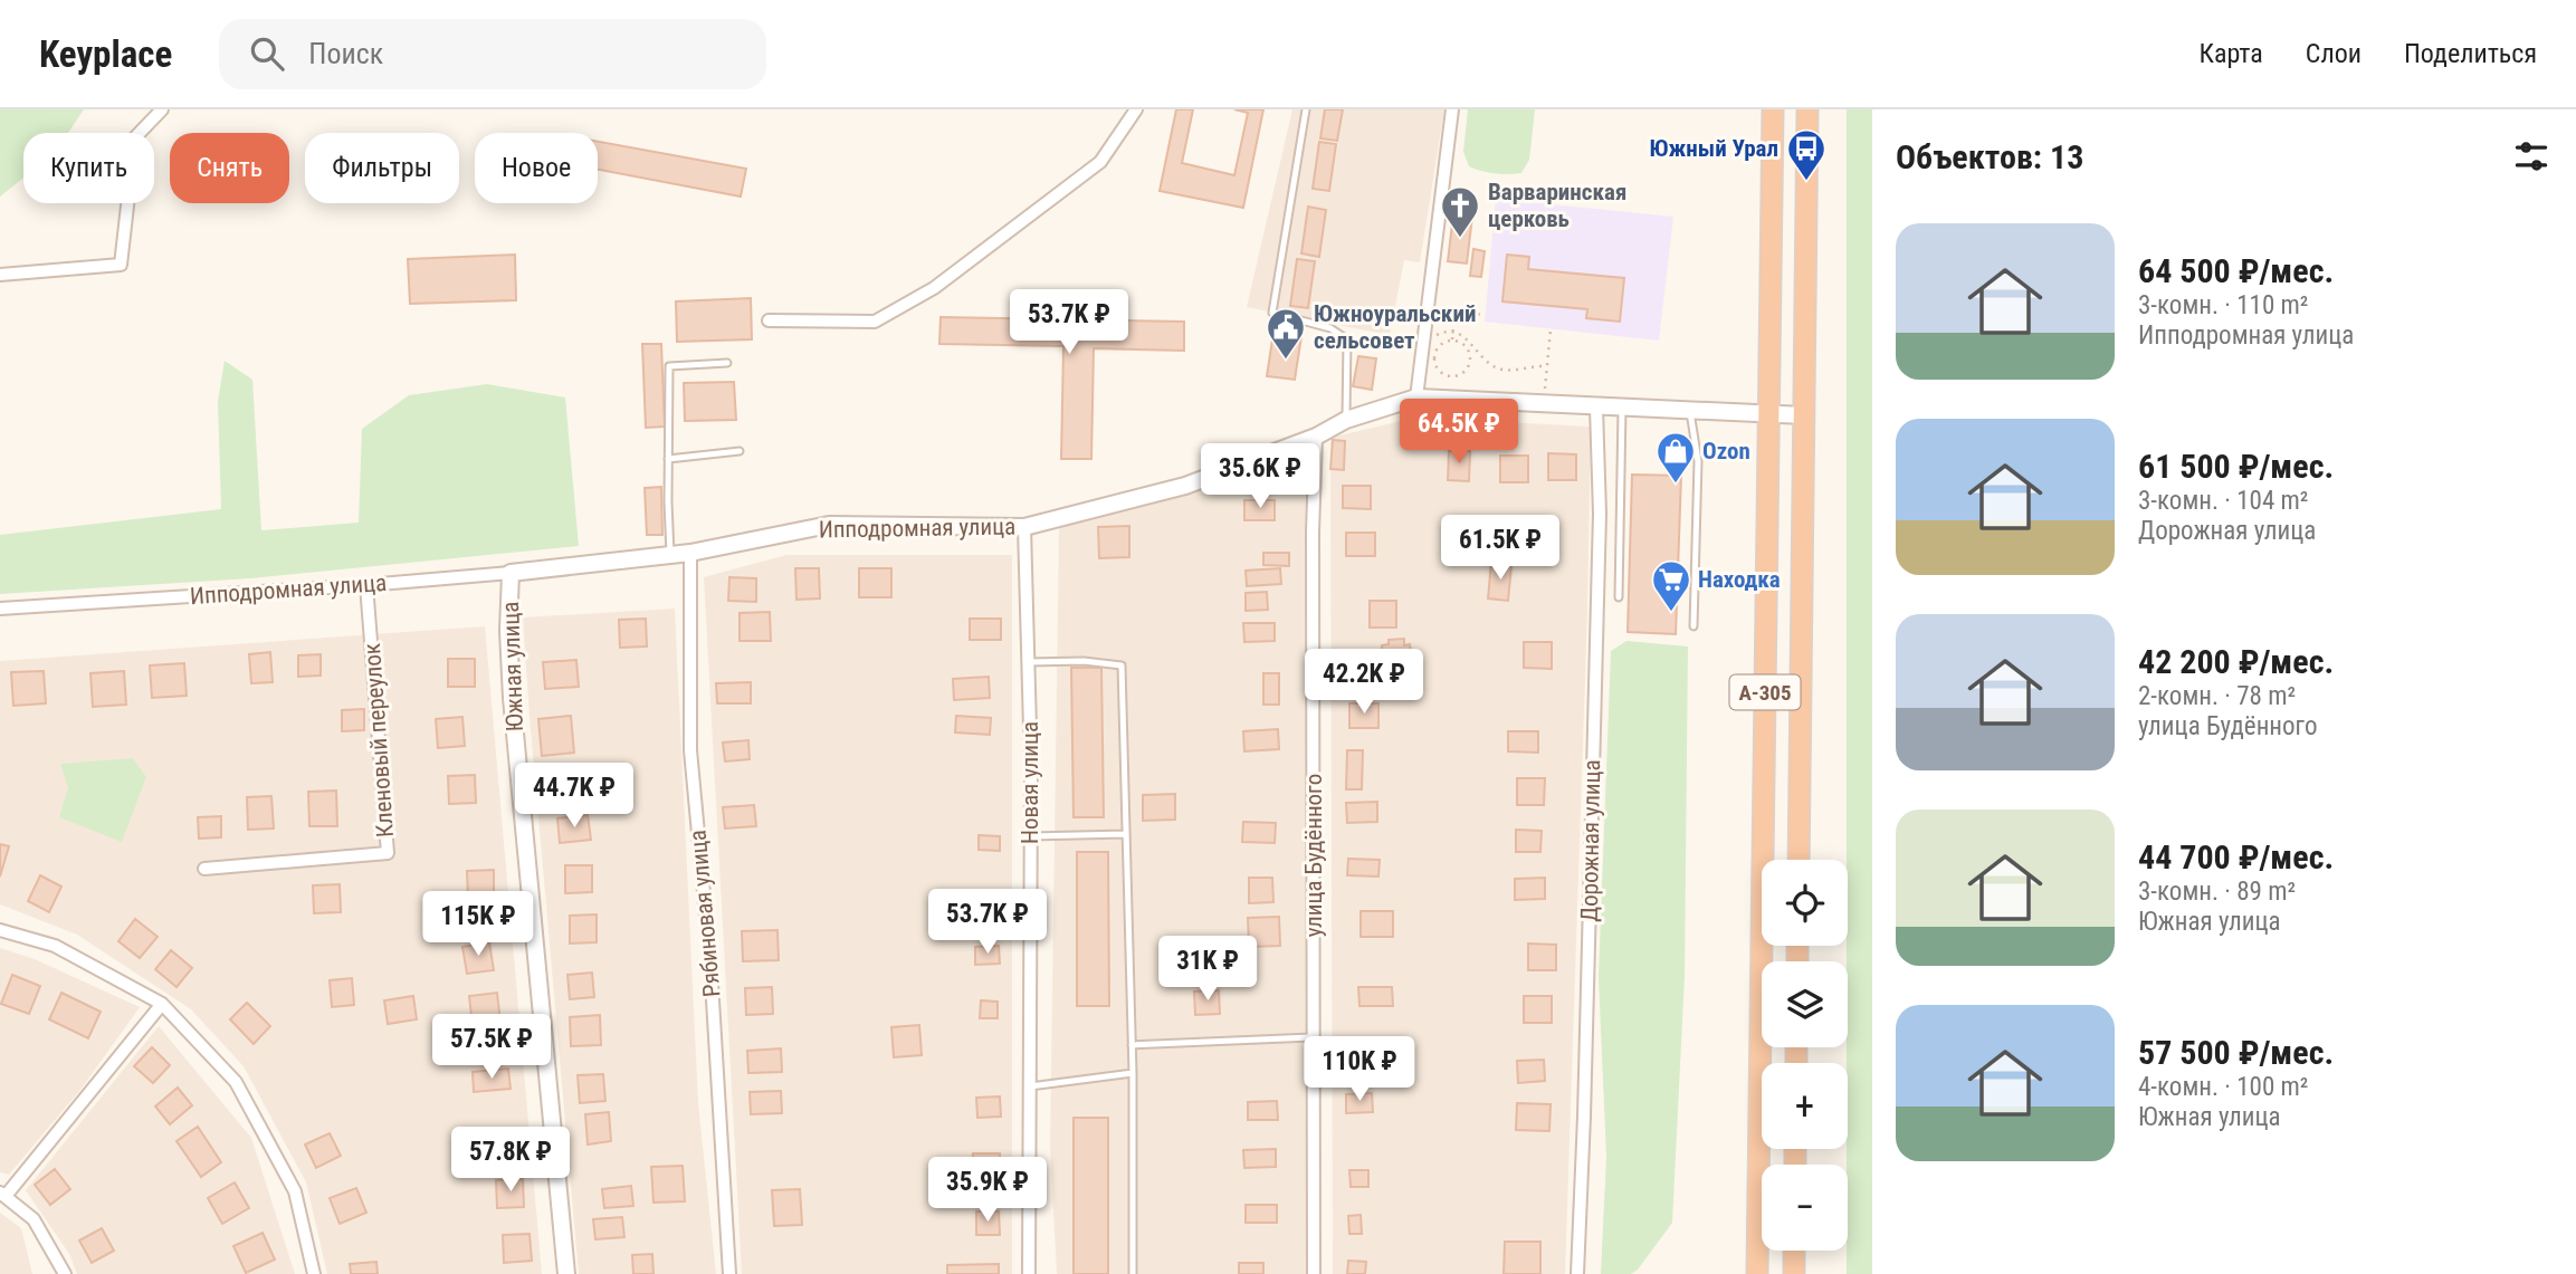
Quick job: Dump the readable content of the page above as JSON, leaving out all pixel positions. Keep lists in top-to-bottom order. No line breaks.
{"streets":{"highway":["А-305"],"street":["Ипподромная улица","Южная улица","Кленовый переулок","Новая улица","Дорожная улица","улица Будённого","Рябиновая улица"]},"crossings":[["Ипподромная улица","Южная улица"],["Ипподромная улица","А-305"],["Ипподромная улица","Кленовый переулок"],["Ипподромная улица","Новая улица"],["Ипподромная улица","Дорожная улица"],["Ипподромная улица","улица Будённого"],["Ипподромная улица","Рябиновая улица"]],"places":{"bus stop":["Южный Урал"],"church":["Варваринская церковь"],"public building":["Южноуральский сельсовет"],"shop":["Ozon"],"supermarket":["Находка"]},"page":{"header":"Keyplace","search":"Поиск","nav":["Карта","Слои","Поделиться"],"heading":"Объектов: 13","chip":["Купить","Снять","Фильтры","Новое"],"list":[{"name":"64 500 ₽/мес.","note":"3-комн. · 110 m² · Ипподромная улица"},{"name":"61 500 ₽/мес.","note":"3-комн. · 104 m² · Дорожная улица"},{"name":"42 200 ₽/мес.","note":"2-комн. · 78 m² · улица Будённого"},{"name":"44 700 ₽/мес.","note":"3-комн. · 89 m² · Южная улица"},{"name":"57 500 ₽/мес.","note":"4-комн. · 100 m² · Южная улица"}],"price":["53.7K ₽","64.5K ₽","35.6K ₽","61.5K ₽","42.2K ₽","44.7K ₽","53.7K ₽","115K ₽","31K ₽","57.5K ₽","110K ₽","57.8K ₽","35.9K ₽"],"map_buttons":["+","−"]}}
